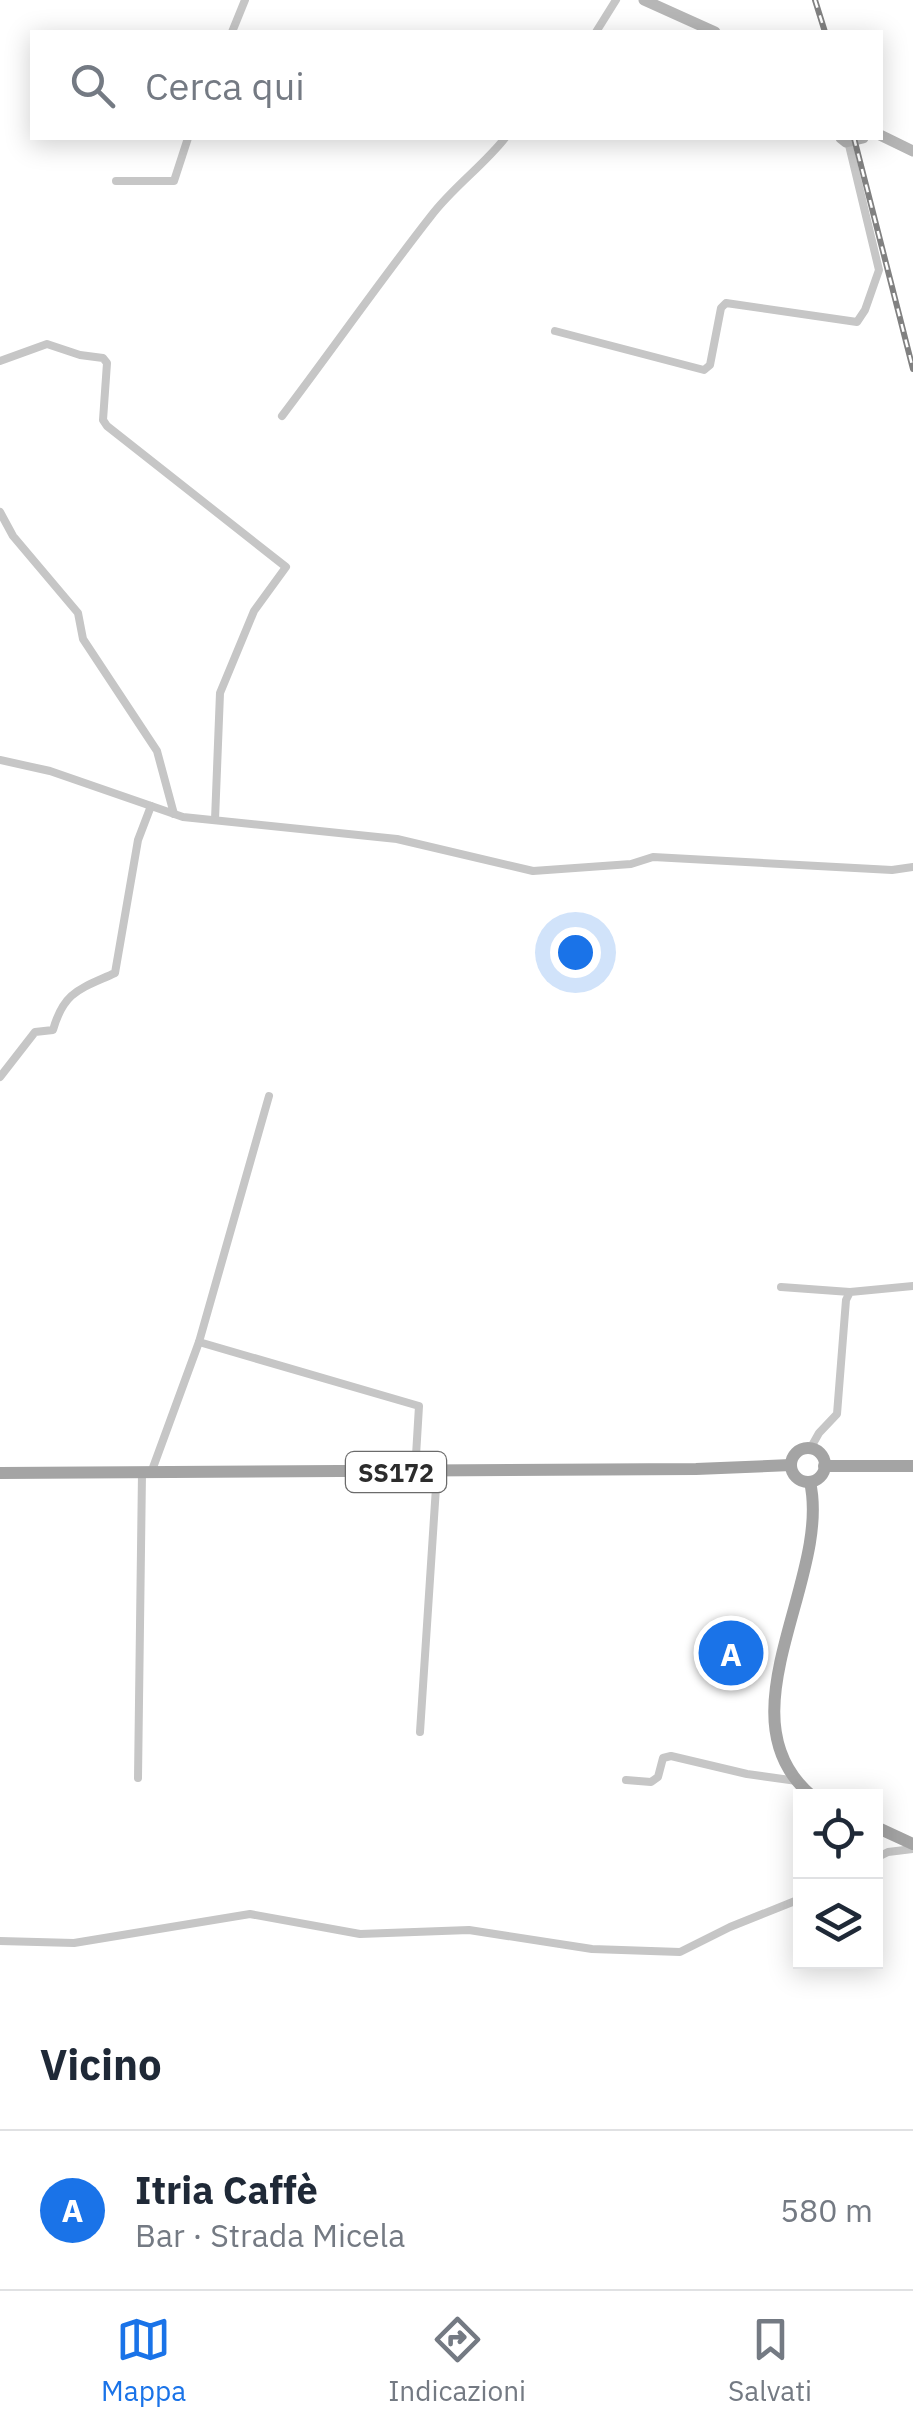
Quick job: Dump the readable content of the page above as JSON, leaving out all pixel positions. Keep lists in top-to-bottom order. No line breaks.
{"streets":{"main road":["SS172"]},"page":{"search":"Cerca qui","pins":"A","heading":"Vicino","list":[{"mark":"A","name":"Itria Caffè","note":"Bar · Strada Micela","value":"580 m"}],"nav":["Mappa","Indicazioni","Salvati"]}}
